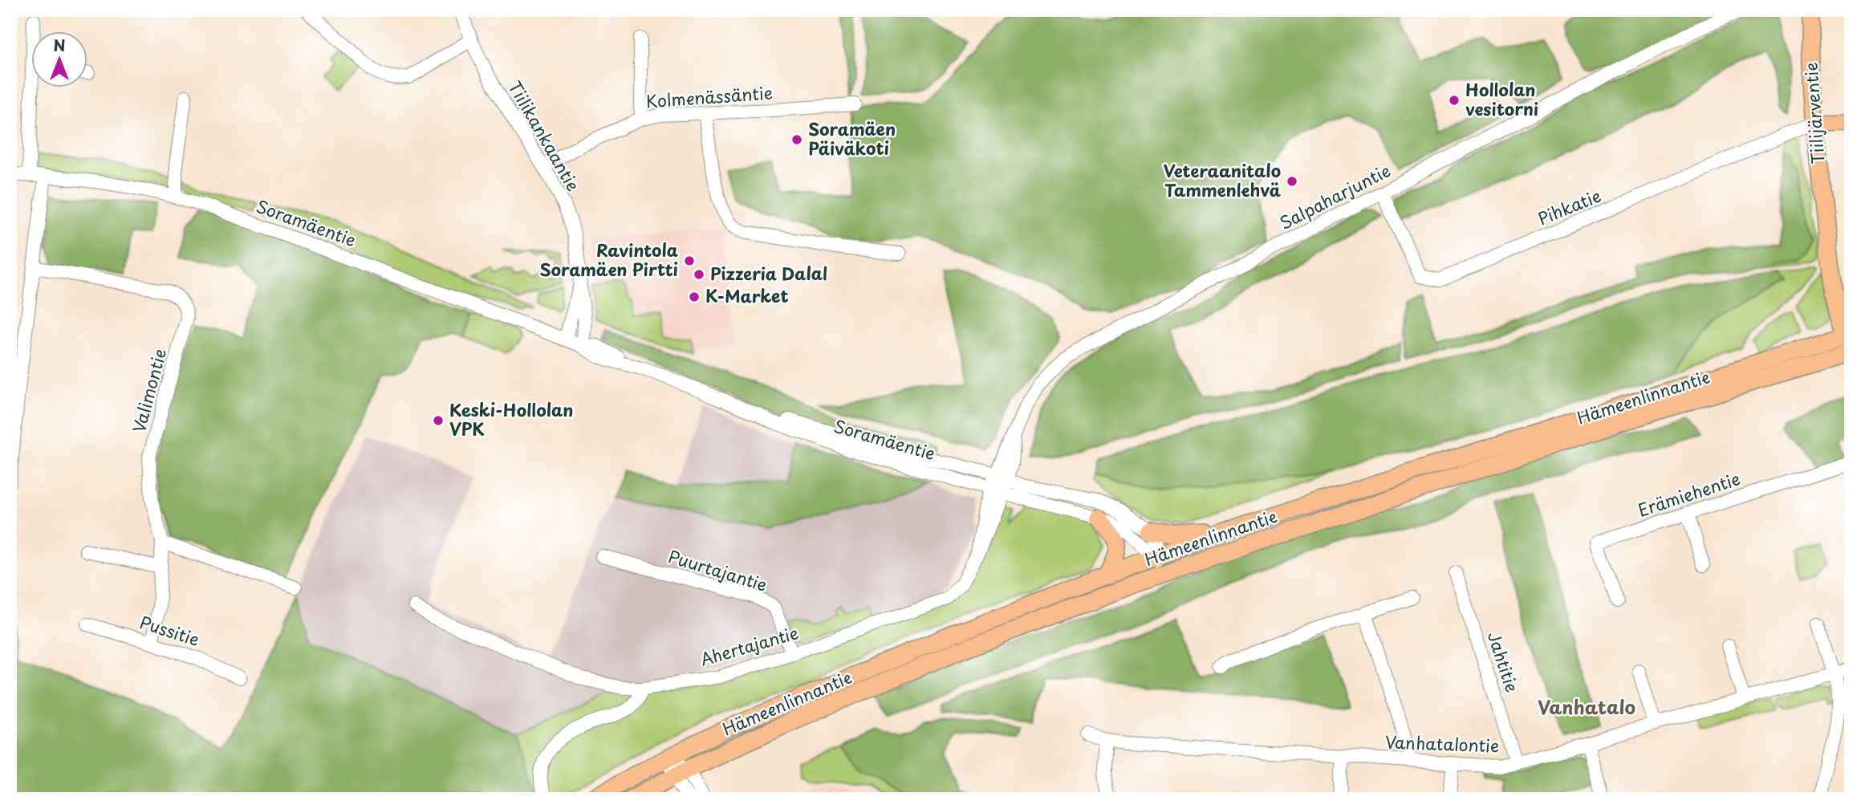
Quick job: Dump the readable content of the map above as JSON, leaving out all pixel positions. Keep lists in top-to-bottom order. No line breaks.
{"streets":{"main road":["Tiilijärventie","Hämeenlinnantie"],"street":["Kolmenässäntie","Tiilikankaantie","Salpaharjuntie","Pihkatie","Soramäentie","Valimontie","Erämiehentie","Puurtajantie","Pussitie","Ahertajantie","Jahtitie","Vanhatalontie"]},"crossings":[["Kolmenässäntie","Tiilikankaantie"],["Tiilijärventie","Pihkatie"],["Tiilijärventie","Hämeenlinnantie"],["Tiilikankaantie","Soramäentie"],["Salpaharjuntie","Pihkatie"],["Salpaharjuntie","Soramäentie"],["Salpaharjuntie","Ahertajantie"],["Soramäentie","Hämeenlinnantie"],["Soramäentie","Ahertajantie"],["Valimontie","Pussitie"],["Puurtajantie","Ahertajantie"],["Jahtitie","Vanhatalontie"]],"districts":["Vanhatalo"],"places":["Hollolan vesitorni","Soramäen Päiväkoti","Veteraanitalo Tammenlehvä","Ravintola Soramäen Pirtti","Pizzeria Dalal","K-Market","Keski-Hollolan VPK"],"north":"top"}
